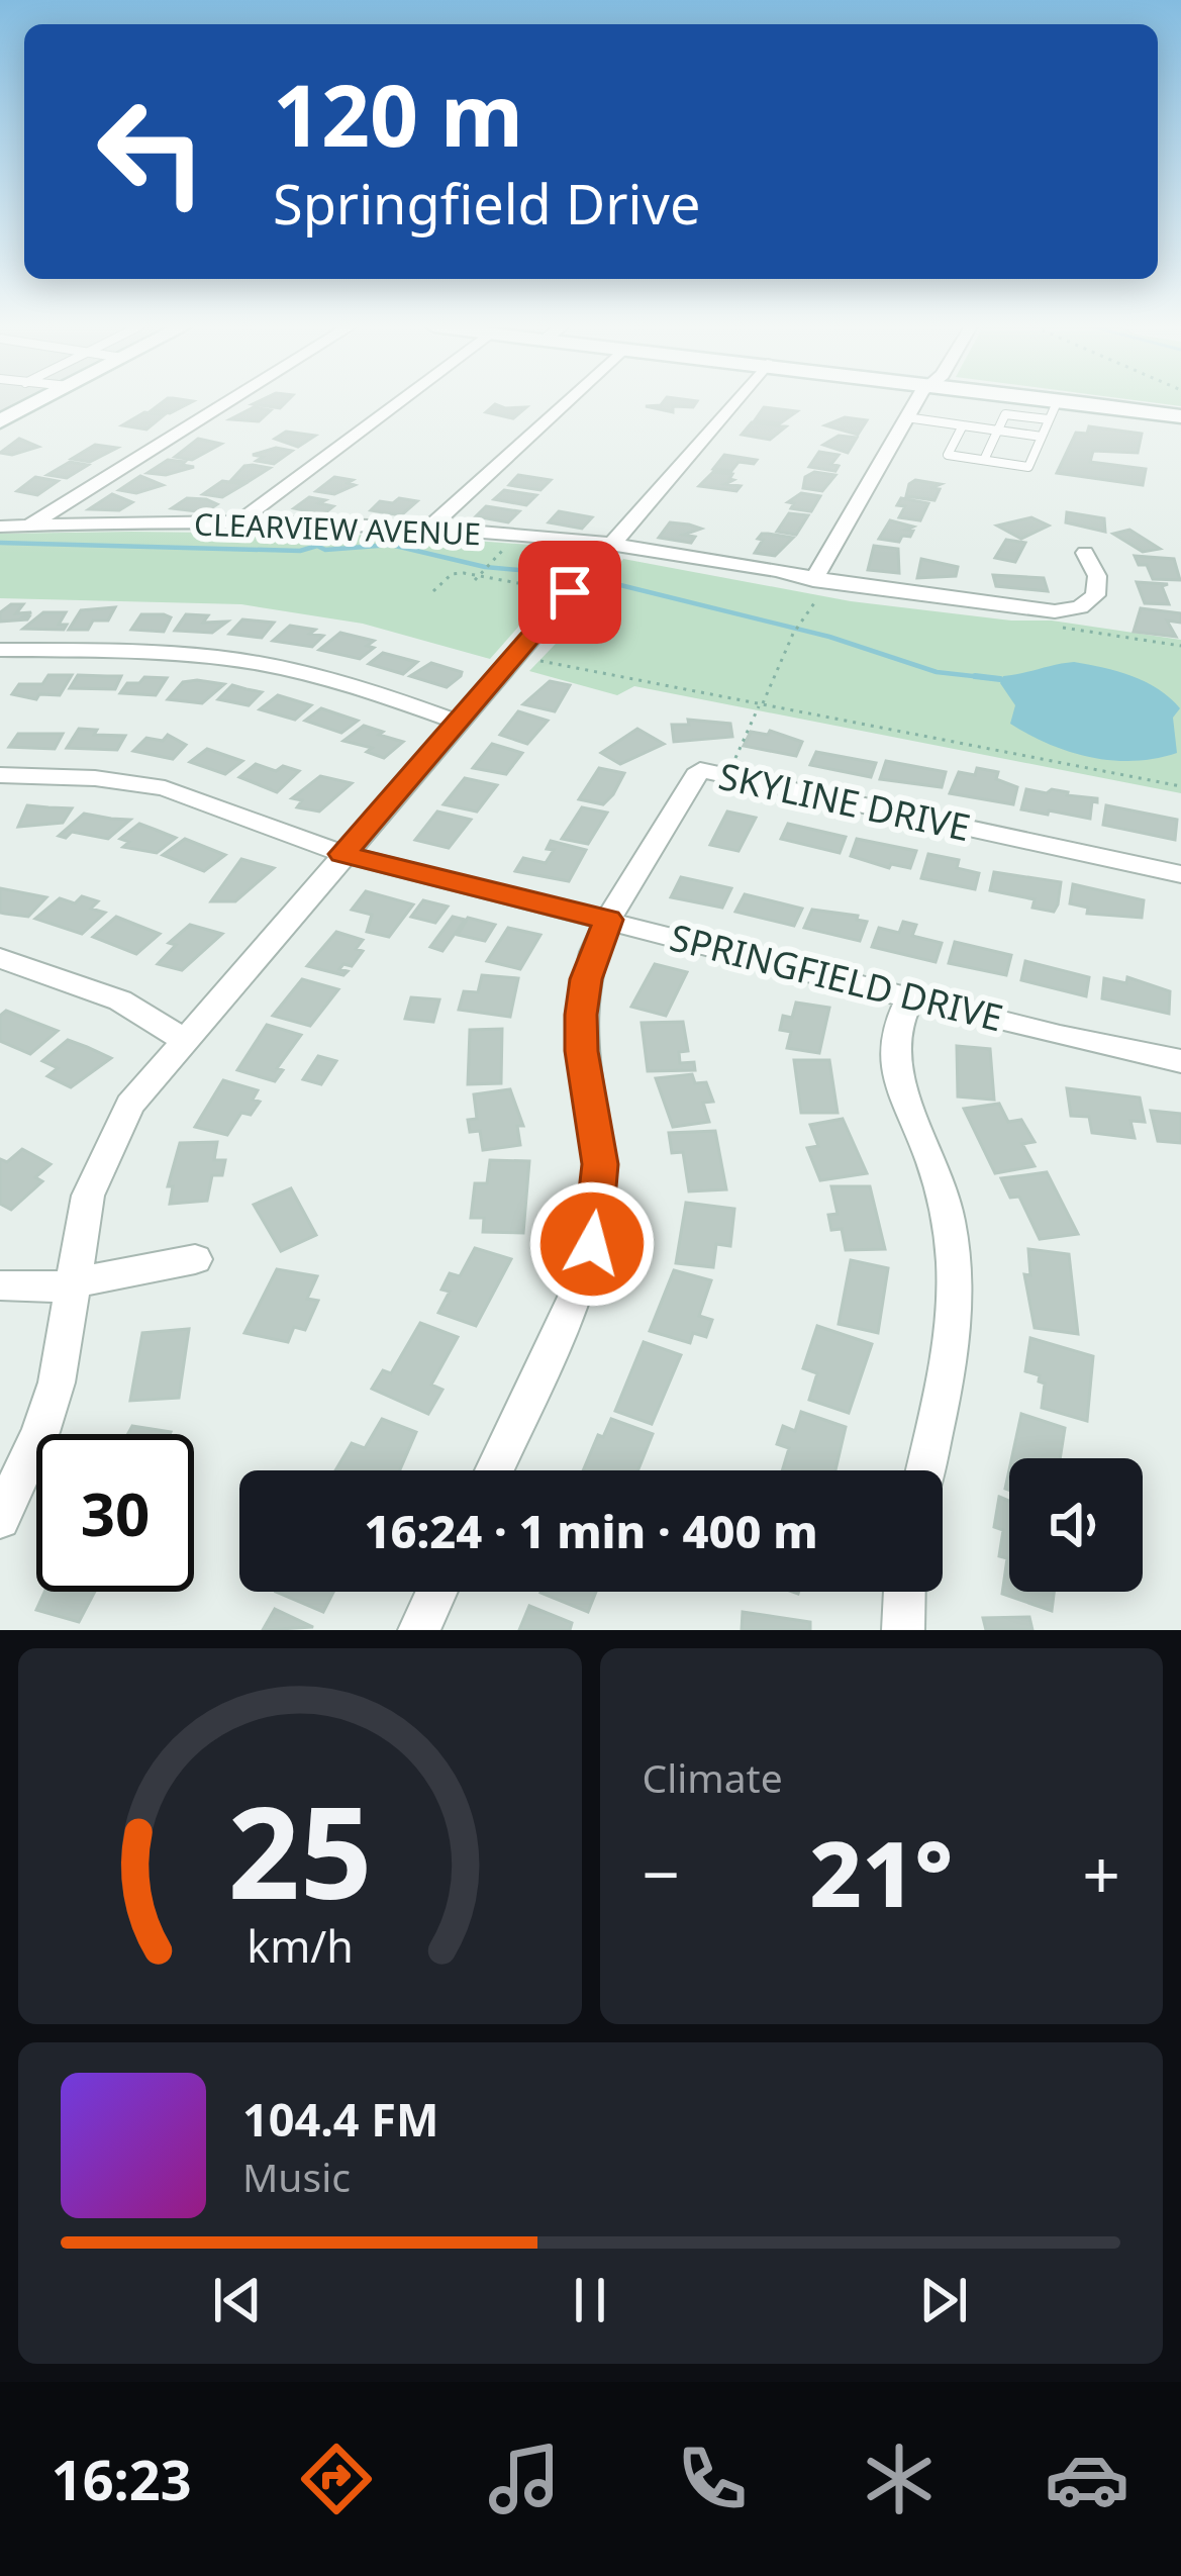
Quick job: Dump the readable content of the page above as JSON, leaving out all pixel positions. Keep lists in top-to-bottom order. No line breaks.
{"streets":{"street":["CLEARVIEW AVENUE","SKYLINE DRIVE","SPRINGFIELD DRIVE"]},"crossings":[["SKYLINE DRIVE","SPRINGFIELD DRIVE"]],"page":{"turn":["120 m","Springfield Drive"],"limit":"30","trip":"16:24 · 1 min · 400 m","tile":"Climate","heat":["−","21°","+"],"song":["104.4 FM","Music"],"tabs":"16:23","gauge":["25","km/h"]}}
